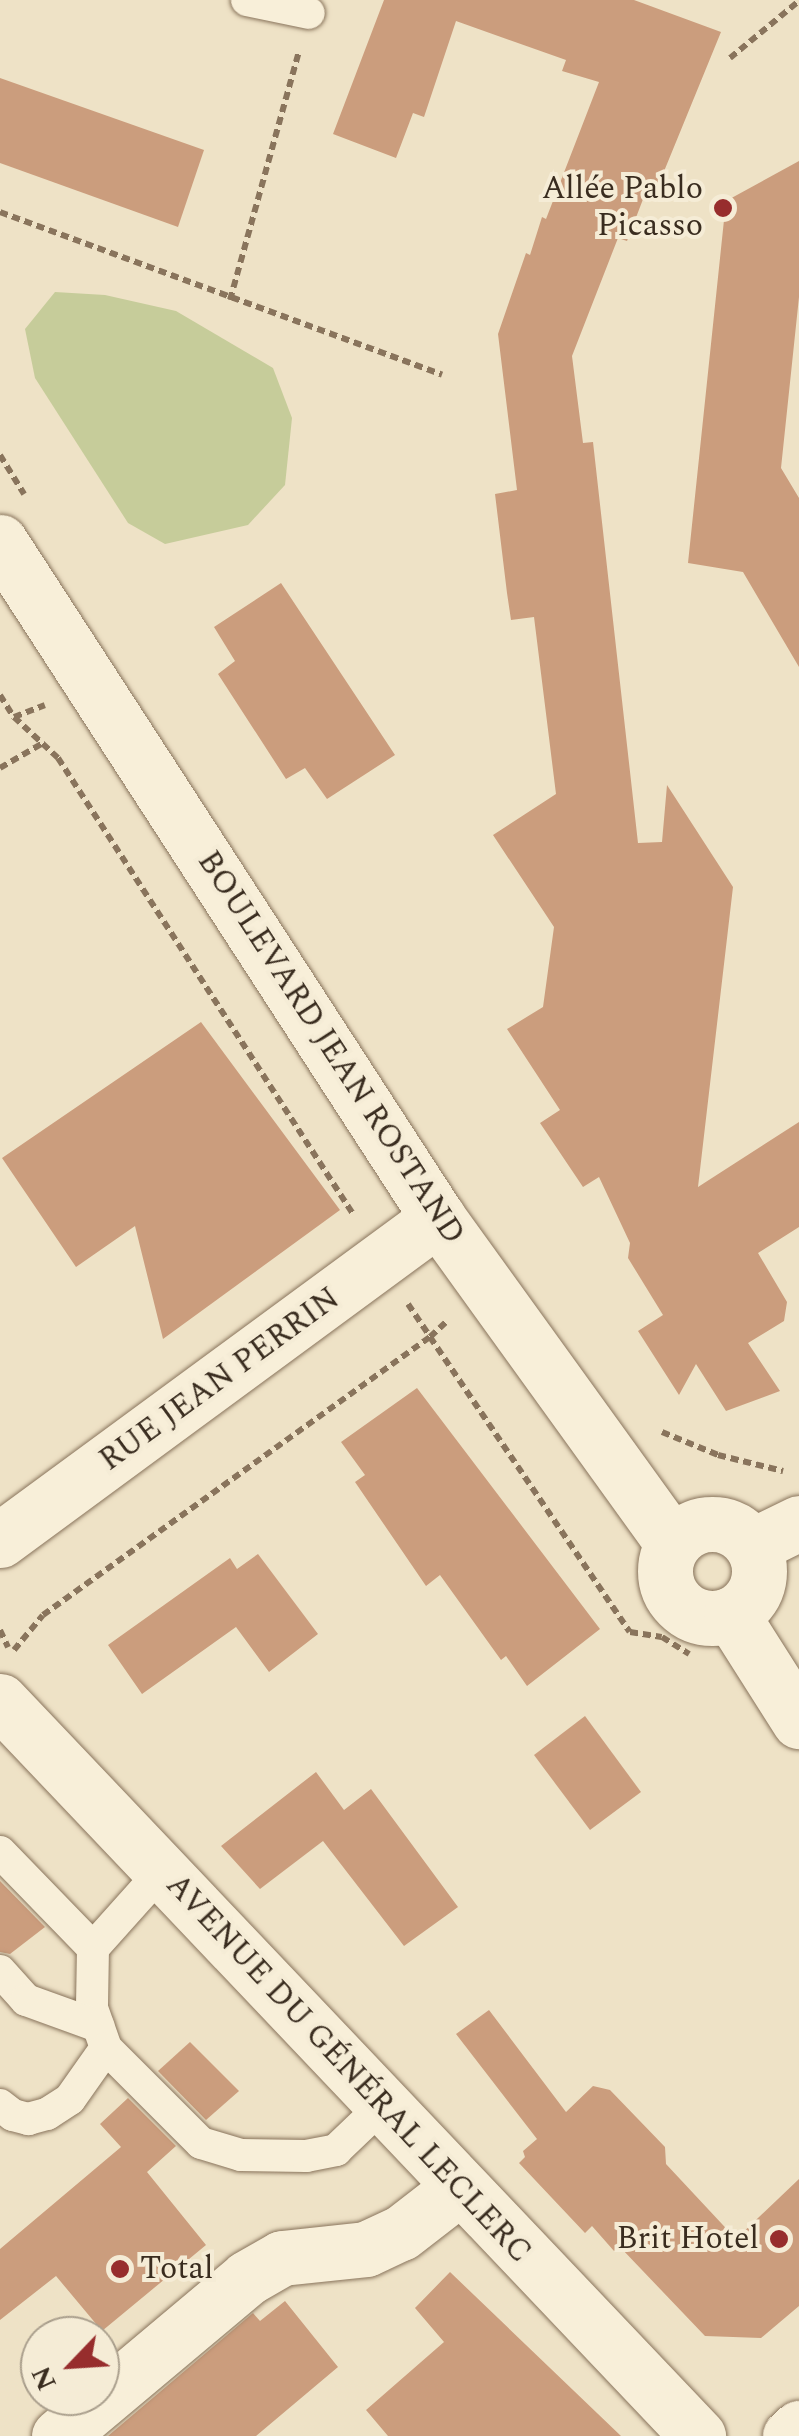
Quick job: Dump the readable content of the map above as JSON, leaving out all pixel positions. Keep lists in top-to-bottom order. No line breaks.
{"streets":{"street":["BOULEVARD JEAN ROSTAND","RUE JEAN PERRIN","AVENUE DU GÉNÉRAL LECLERC"]},"crossings":[["BOULEVARD JEAN ROSTAND","RUE JEAN PERRIN"]],"places":["Allée Pablo Picasso","Brit Hotel","Total"],"north":"bottom left"}
